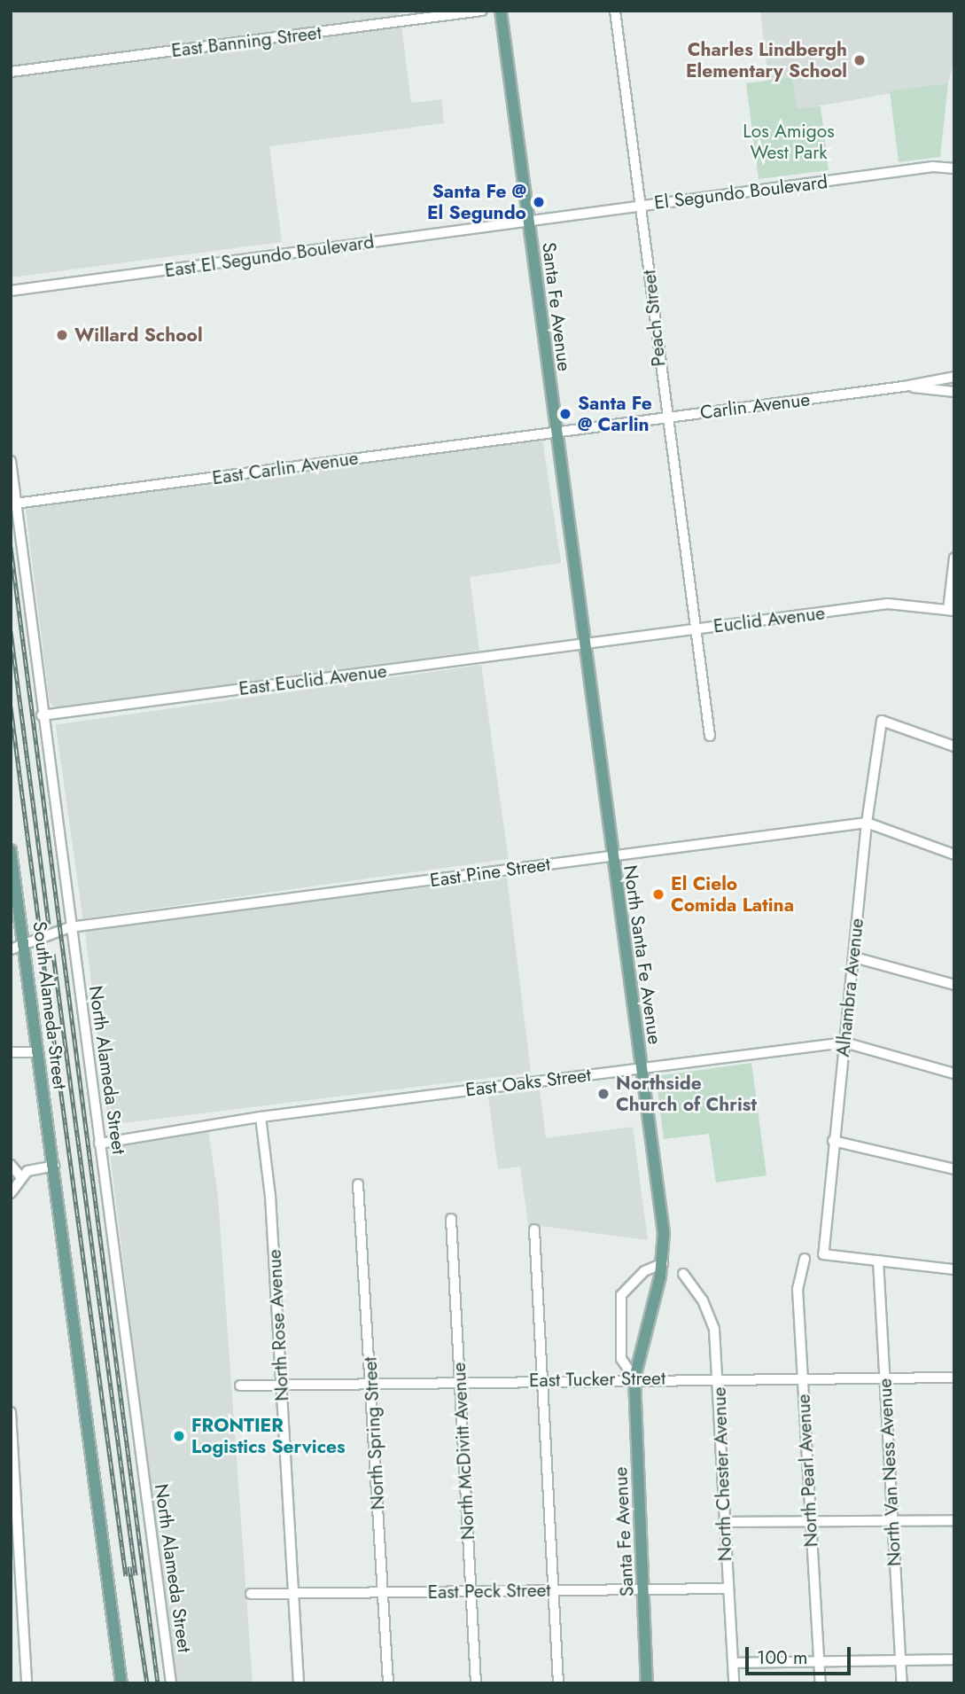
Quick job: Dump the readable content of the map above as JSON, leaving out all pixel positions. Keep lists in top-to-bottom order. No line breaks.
{"streets":{"main road":["Santa Fe Avenue","North Santa Fe Avenue","South Alameda Street"],"street":["East Banning Street","El Segundo Boulevard","East El Segundo Boulevard","Peach Street","Carlin Avenue","East Carlin Avenue","Euclid Avenue","East Euclid Avenue","East Pine Street","Alhambra Avenue","North Alameda Street","East Oaks Street","North Rose Avenue","East Tucker Street","North Spring Street","North McDivitt Avenue","North Pearl Avenue","North Van Ness Avenue","North Chester Avenue","East Peck Street"]},"crossings":[["El Segundo Boulevard","East El Segundo Boulevard"],["El Segundo Boulevard","Santa Fe Avenue"],["El Segundo Boulevard","Peach Street"],["East El Segundo Boulevard","Santa Fe Avenue"],["Santa Fe Avenue","Carlin Avenue"],["Santa Fe Avenue","East Carlin Avenue"],["Santa Fe Avenue","Euclid Avenue"],["Santa Fe Avenue","East Euclid Avenue"],["Santa Fe Avenue","North Santa Fe Avenue"],["Santa Fe Avenue","East Tucker Street"],["Santa Fe Avenue","East Peck Street"],["Peach Street","Carlin Avenue"],["Peach Street","Euclid Avenue"],["Carlin Avenue","East Carlin Avenue"],["East Carlin Avenue","North Alameda Street"],["Euclid Avenue","East Euclid Avenue"],["Euclid Avenue","North Santa Fe Avenue"],["East Euclid Avenue","North Santa Fe Avenue"],["East Euclid Avenue","North Alameda Street"],["East Pine Street","North Santa Fe Avenue"],["East Pine Street","Alhambra Avenue"],["East Pine Street","South Alameda Street"],["East Pine Street","North Alameda Street"],["North Santa Fe Avenue","East Oaks Street"],["North Santa Fe Avenue","East Tucker Street"],["Alhambra Avenue","East Oaks Street"],["Alhambra Avenue","North Van Ness Avenue"],["North Alameda Street","East Oaks Street"],["East Oaks Street","North Rose Avenue"],["North Rose Avenue","East Tucker Street"],["North Rose Avenue","East Peck Street"],["East Tucker Street","North Spring Street"],["East Tucker Street","North McDivitt Avenue"],["East Tucker Street","North Pearl Avenue"],["East Tucker Street","North Van Ness Avenue"],["East Tucker Street","North Chester Avenue"],["North Spring Street","East Peck Street"],["North McDivitt Avenue","East Peck Street"],["North Chester Avenue","East Peck Street"]],"parks":["Los Amigos West Park"],"places":["Charles Lindbergh Elementary School","Santa Fe @ El Segundo","Willard School","Santa Fe @ Carlin","El Cielo Comida Latina","Northside Church of Christ","FRONTIER Logistics Services"],"scale_bar":"100 m"}
